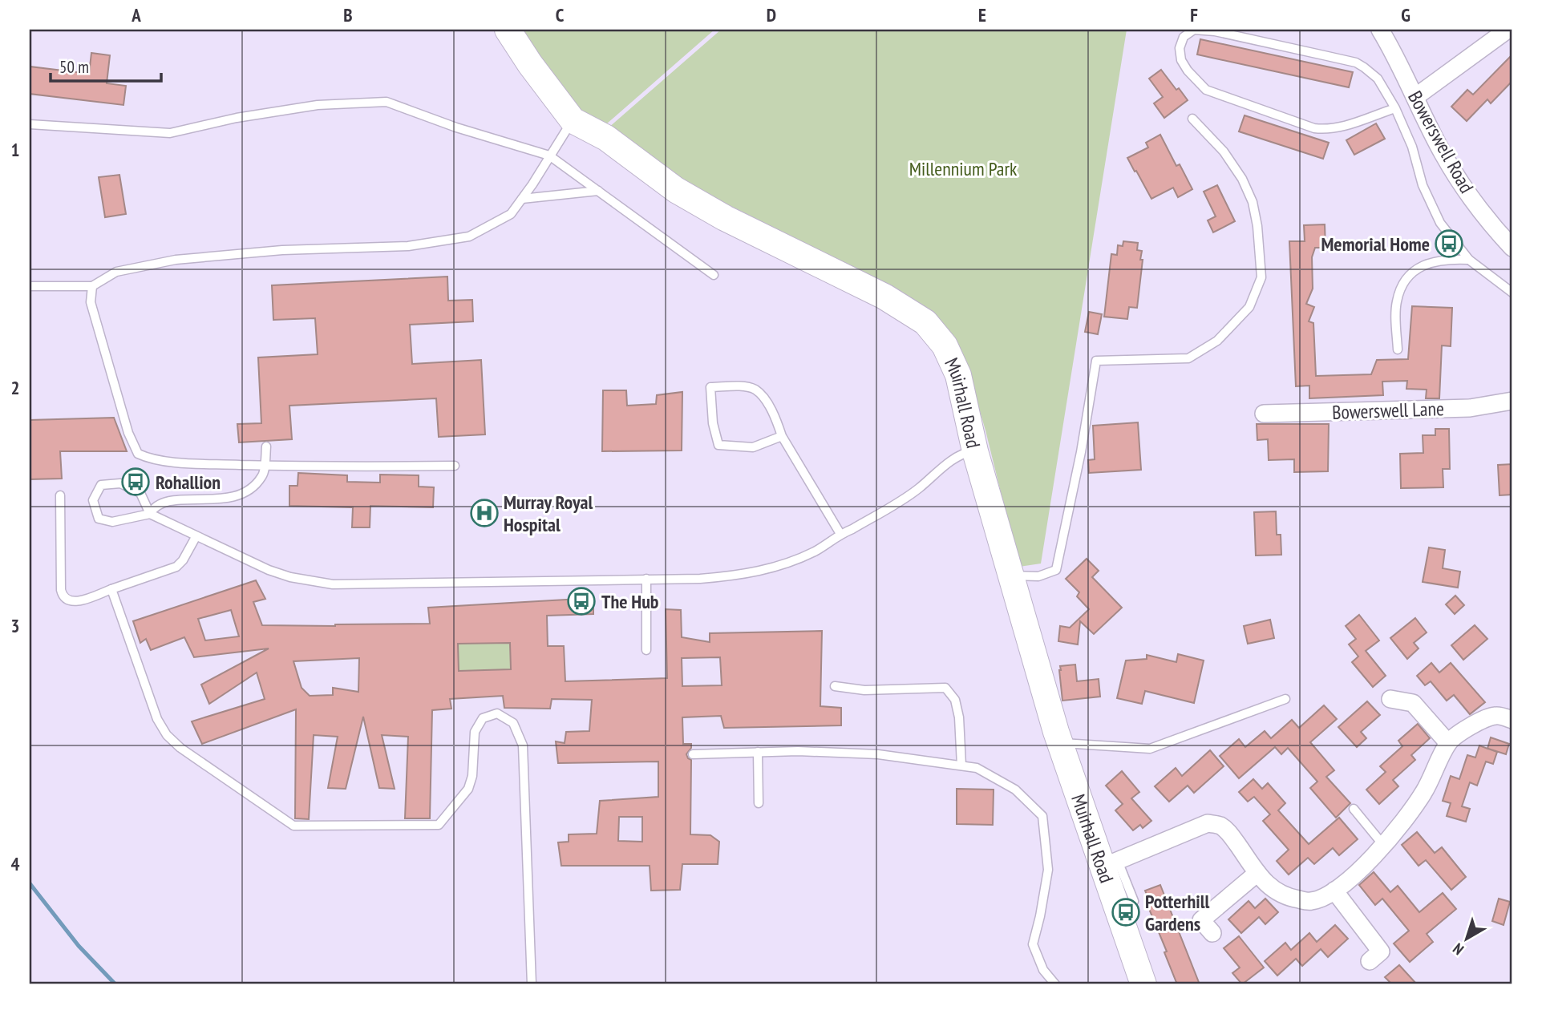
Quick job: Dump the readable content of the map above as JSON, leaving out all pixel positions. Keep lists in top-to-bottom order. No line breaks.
{"streets":{"street":["Bowerswell Road","Muirhall Road","Bowerswell Lane"]},"parks":["Millennium Park"],"places":{"bus stop":["Memorial Home","Rohallion","The Hub","Potterhill Gardens"],"hospital":["Murray Royal Hospital"]},"scale_bar":"50 m","north":"bottom left","grid":{"columns":["A","B","C","D","E","F","G"],"rows":["1","2","3","4"]}}
